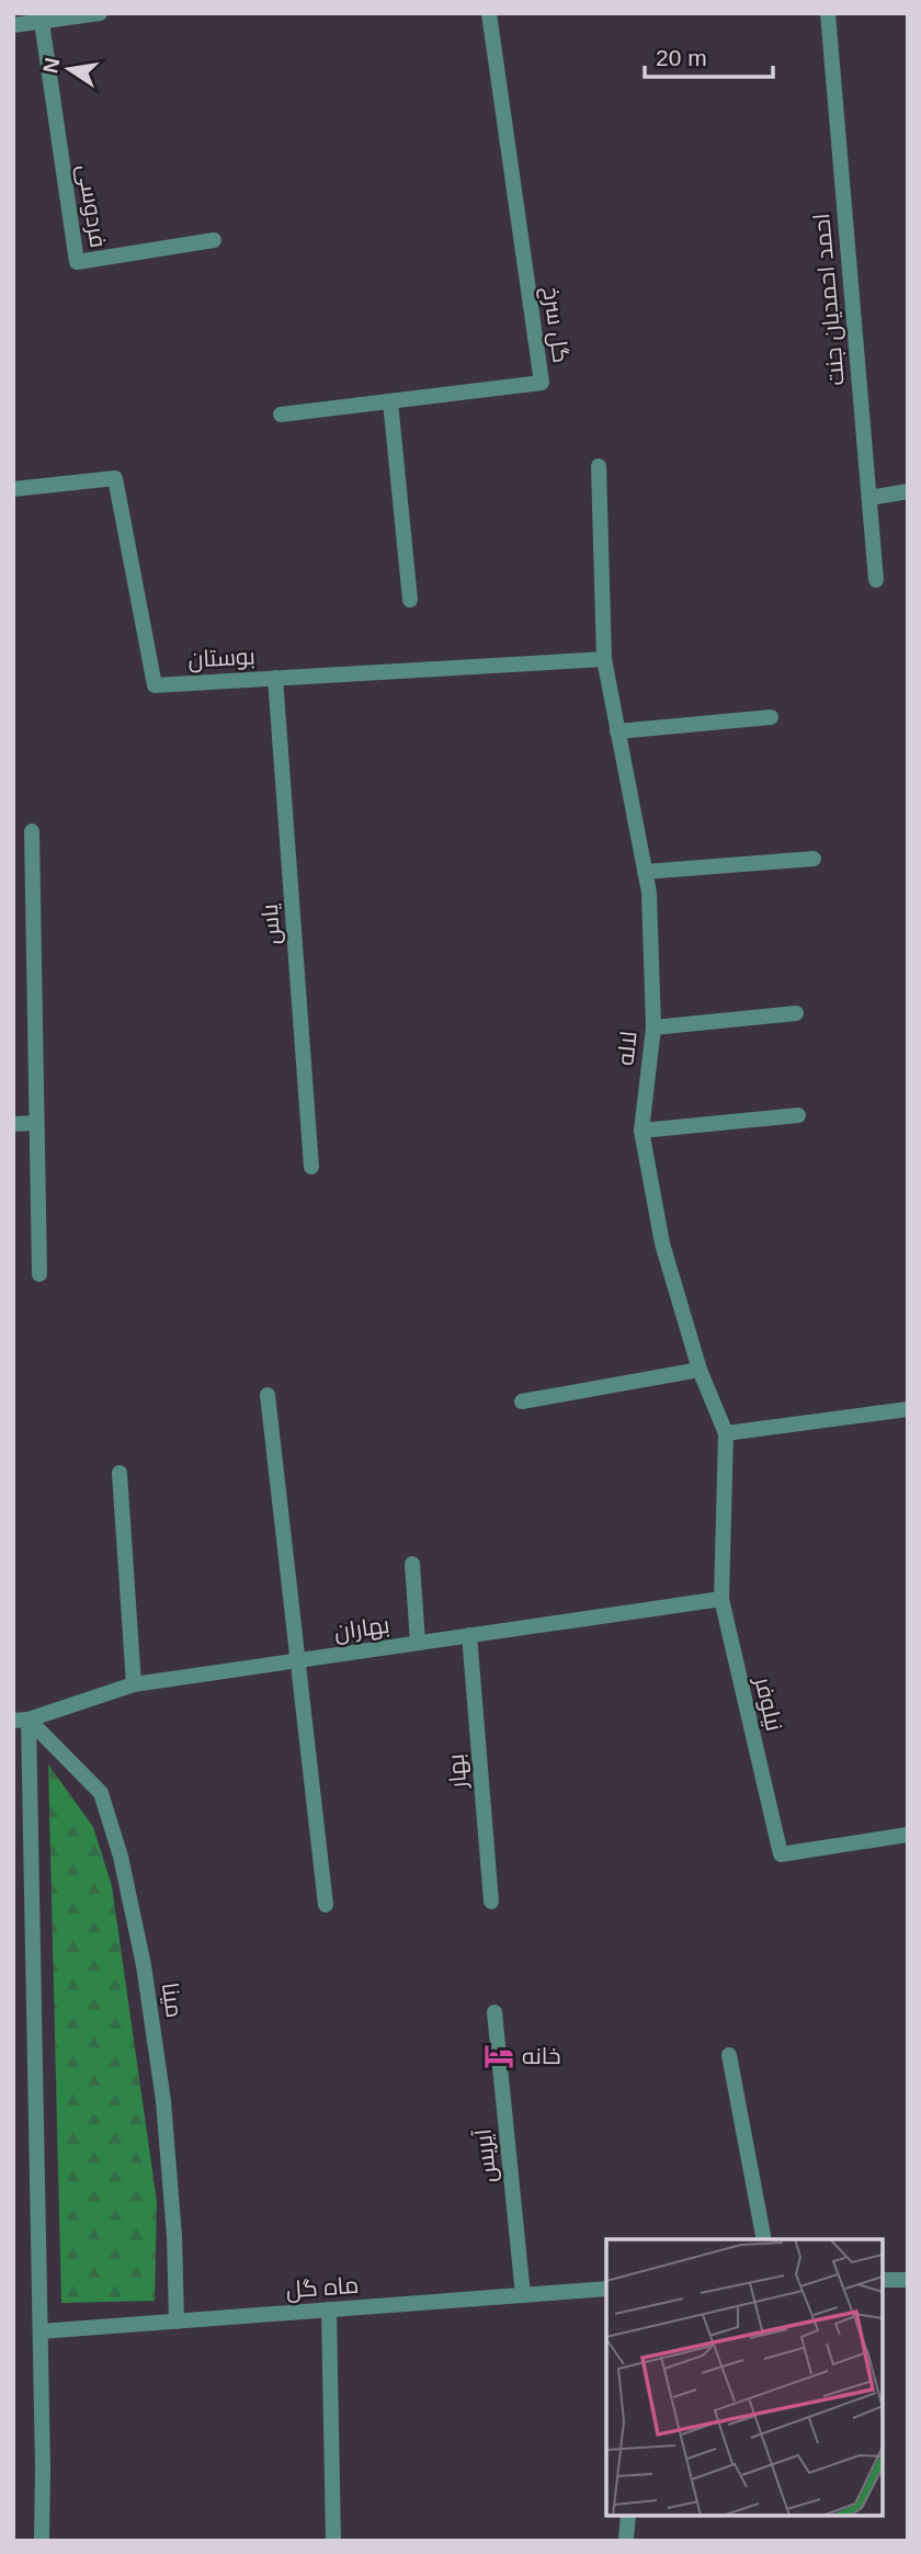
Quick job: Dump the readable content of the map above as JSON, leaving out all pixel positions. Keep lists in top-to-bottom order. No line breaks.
{"streets":{"street":["فردوسی","احمد احمدیان جنت","گل سرخ","بوستان","یاس","لاله","بهاران","نیلوفر","بهار","مینا","آیریس","ماه گل"]},"crossings":[["بوستان","یاس"],["بوستان","لاله"],["لاله","نیلوفر"],["بهاران","نیلوفر"],["بهاران","بهار"],["بهاران","مینا"],["مینا","ماه گل"],["آیریس","ماه گل"]],"places":{"hotel":["خانه"]},"scale_bar":"20 m","north":"left"}
